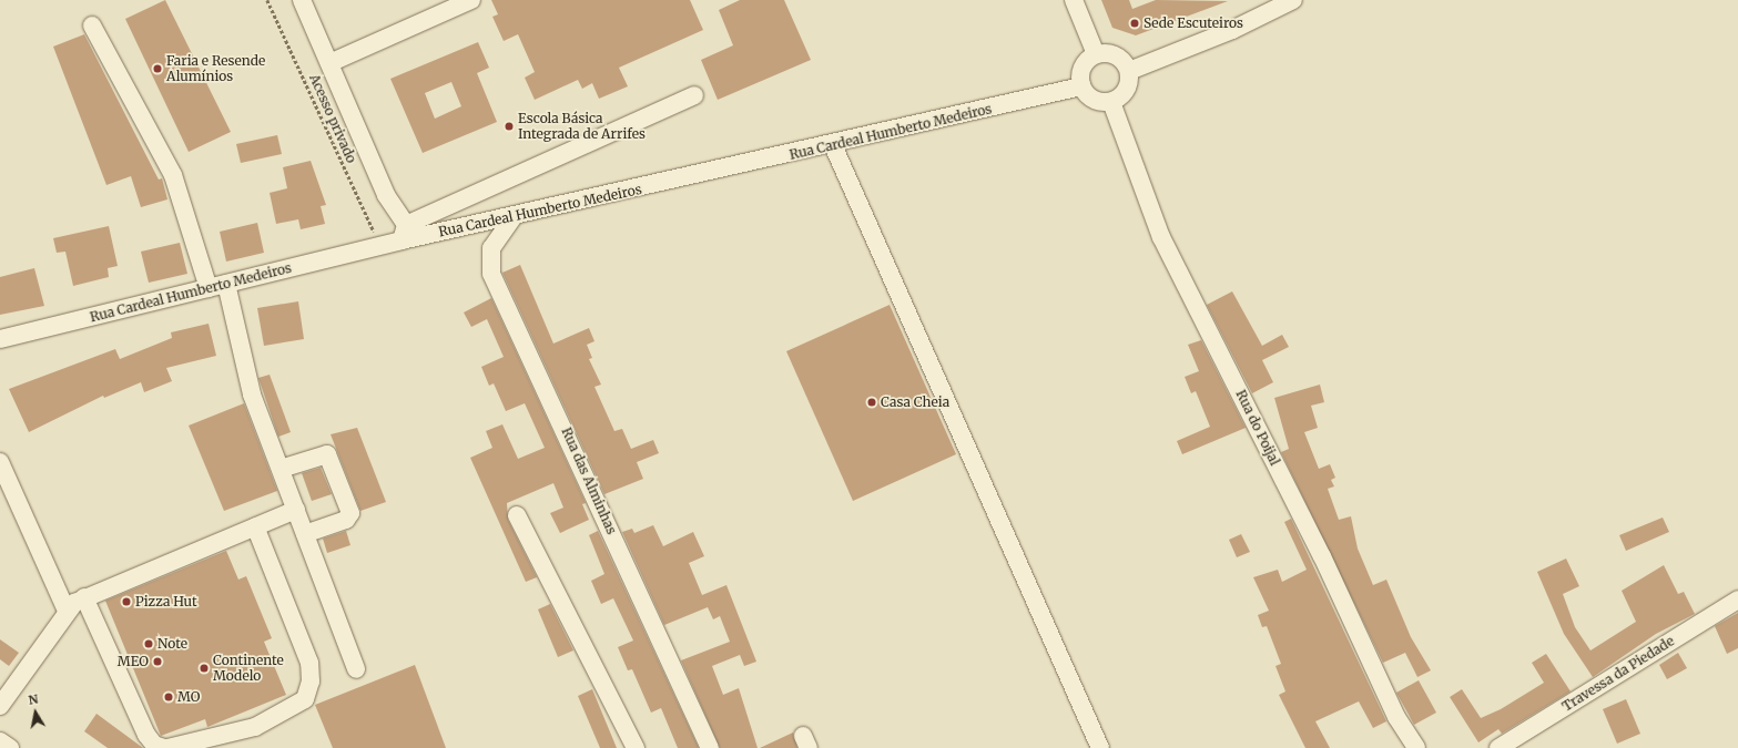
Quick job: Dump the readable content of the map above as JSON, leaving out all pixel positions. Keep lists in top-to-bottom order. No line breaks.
{"streets":{"street":["Rua Cardeal Humberto Medeiros","Rua do Poijal","Rua das Alminhas","Travessa da Piedade"],"path":["Acesso privado"]},"crossings":[["Acesso privado","Rua Cardeal Humberto Medeiros"],["Rua Cardeal Humberto Medeiros","Rua do Poijal"],["Rua Cardeal Humberto Medeiros","Rua das Alminhas"]],"places":["Sede Escuteiros","Faria e Resende Alumínios","Escola Básica Integrada de Arrifes","Casa Cheia","Pizza Hut","Note","MEO","Continente Modelo","MO"],"north":"top"}
